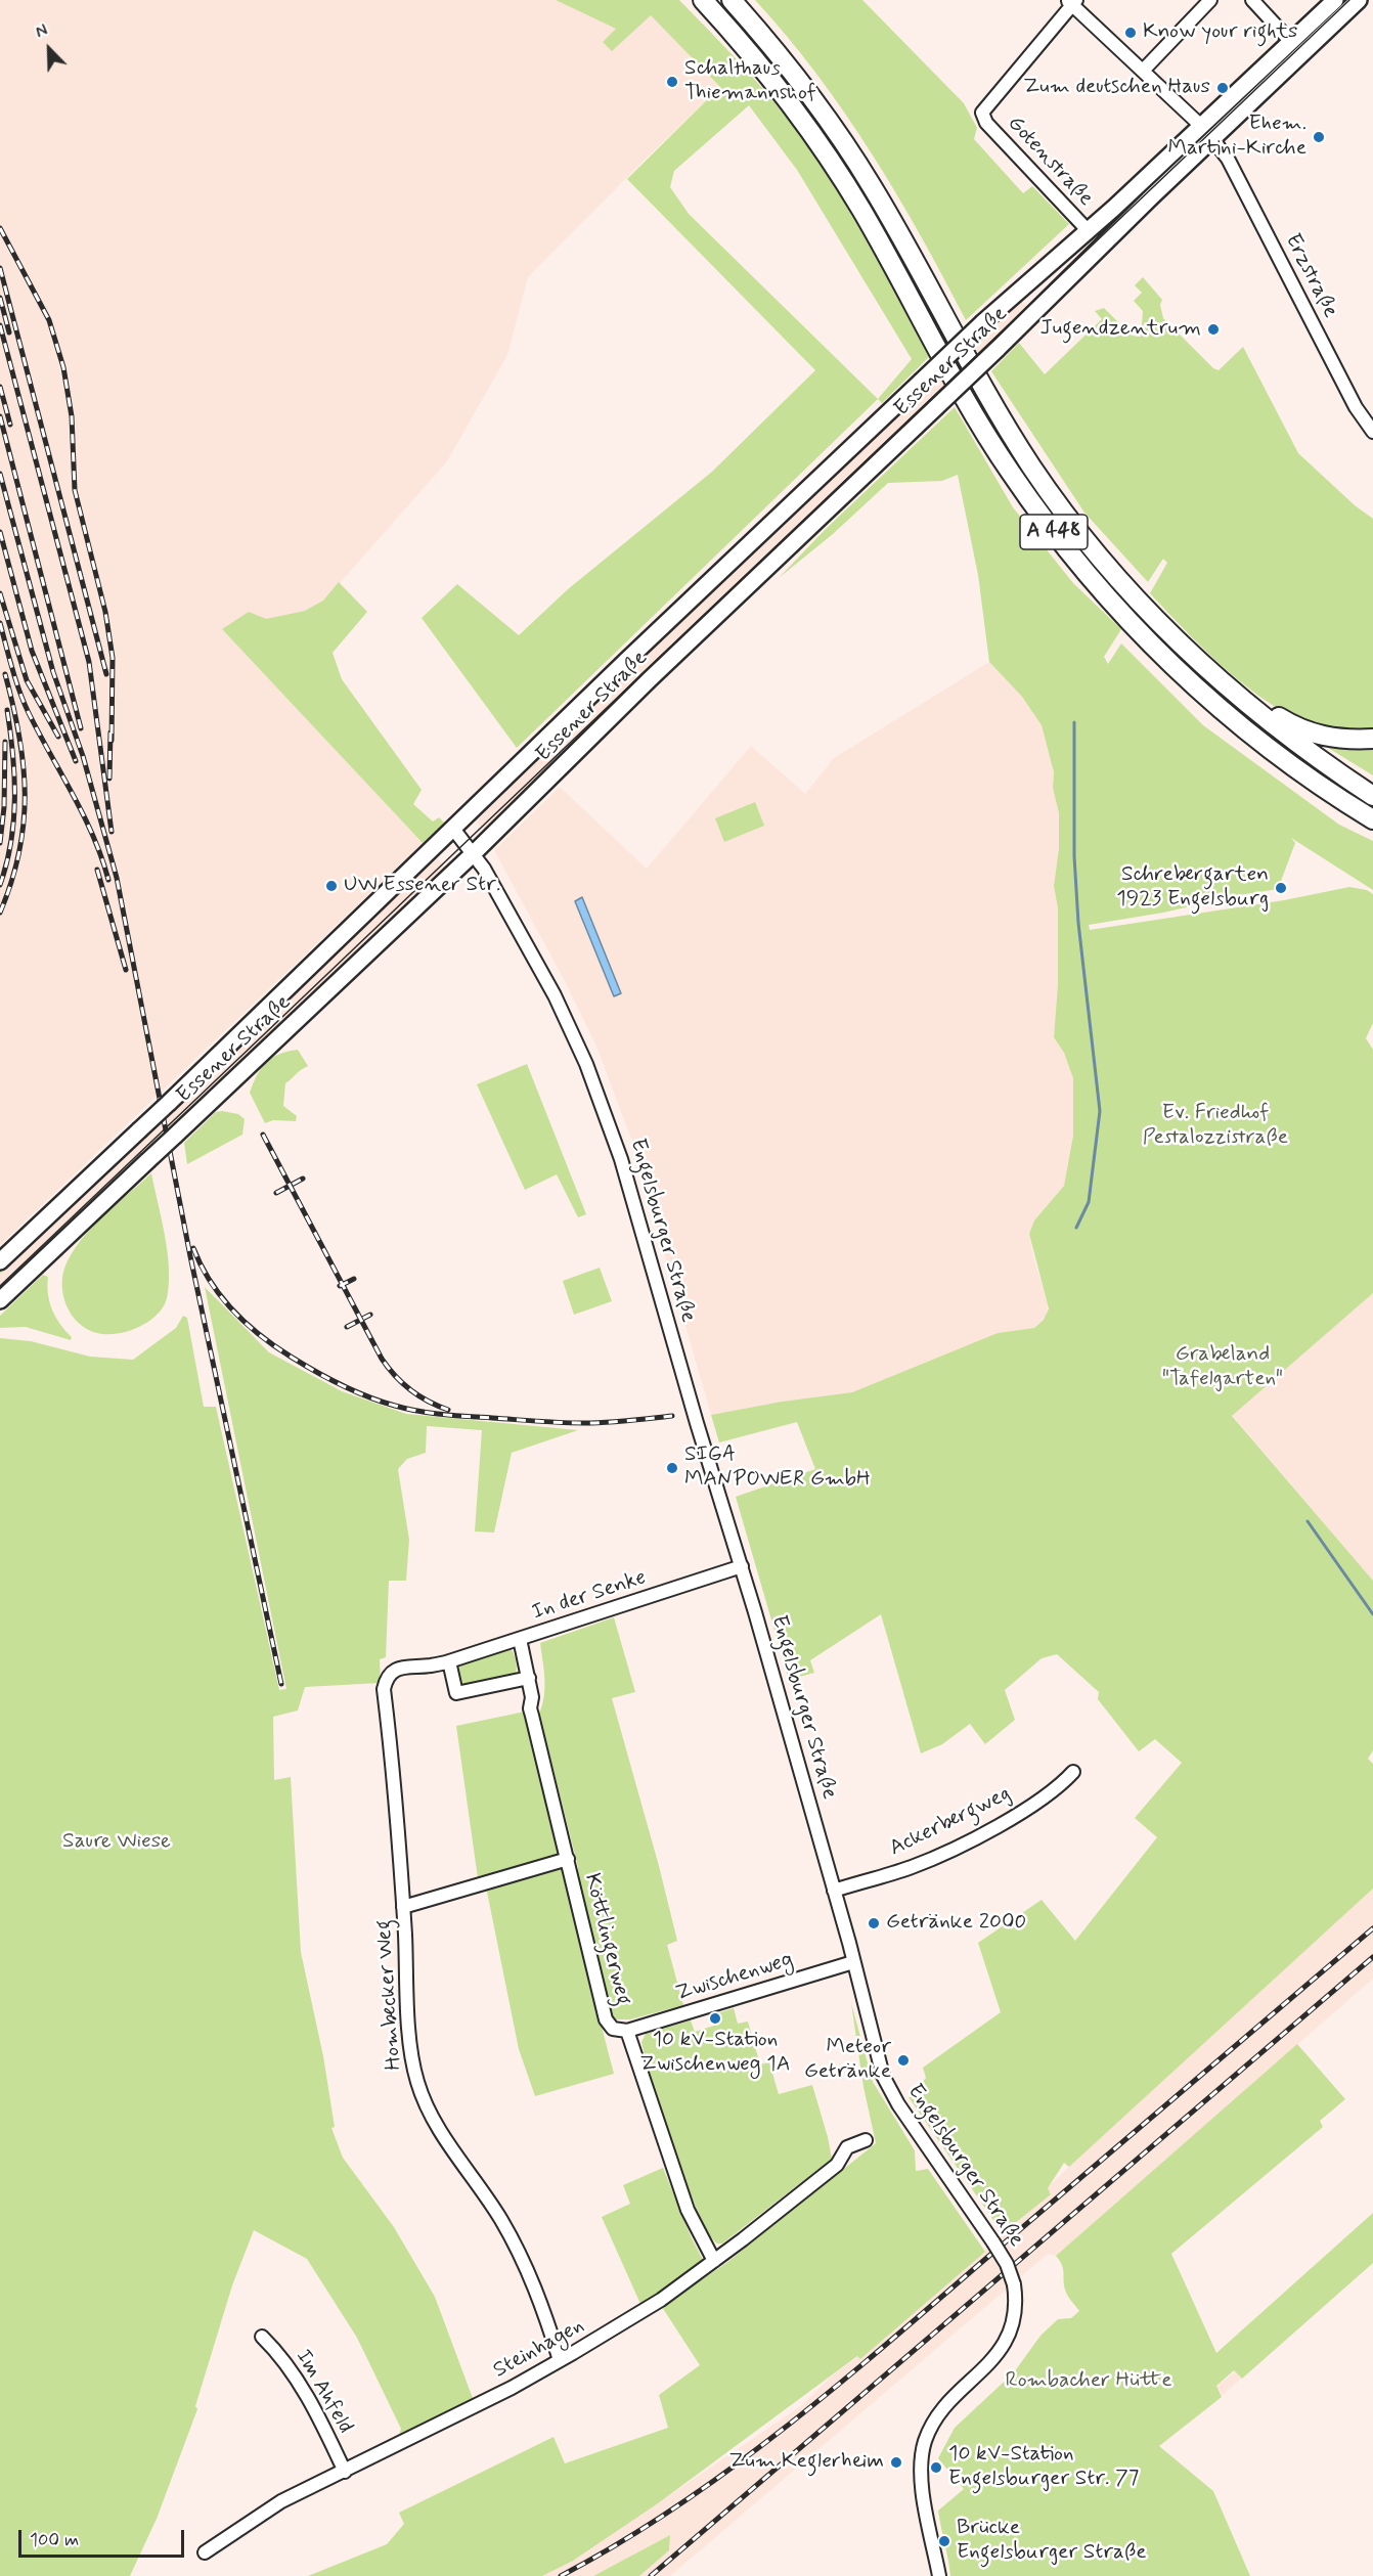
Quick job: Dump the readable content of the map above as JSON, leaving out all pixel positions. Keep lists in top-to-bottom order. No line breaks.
{"streets":{"highway":["A 448"],"main road":["Essener Straße"],"street":["Gotenstraße","Erzstraße","Engelsburger Straße","In der Senke","Ackerbergweg","Köttlingerweg","Zwischenweg","Hombecker Weg","Steinhagen","Im Ahfeld"]},"crossings":[["Gotenstraße","Essener Straße"],["Erzstraße","Essener Straße"],["Essener Straße","Engelsburger Straße"],["Engelsburger Straße","In der Senke"],["Engelsburger Straße","Ackerbergweg"],["Engelsburger Straße","Zwischenweg"],["In der Senke","Köttlingerweg"],["In der Senke","Hombecker Weg"],["Köttlingerweg","Zwischenweg"],["Köttlingerweg","Hombecker Weg"],["Köttlingerweg","Steinhagen"],["Hombecker Weg","Steinhagen"],["Steinhagen","Im Ahfeld"]],"parks":["Ev. Friedhof Pestalozzistraße","Grabeland \"Tafelgarten\"","Saure Wiese","Rombacher Hütte"],"places":["Know your rights","Schalthaus Thiemannshof","Zum deutschen Haus","Ehem. Martini-Kirche","Jugendzentrum","UW Essener Str.","Schrebergarten 1923 Engelsburg","SIGA MANPOWER GmbH","Getränke 2000","10 kV-Station Zwischenweg 1A","Meteor Getränke","Zum Keglerheim","10 kV-Station Engelsburger Str. 77","Brücke Engelsburger Straße"],"scale_bar":"100 m","north":"top left"}
